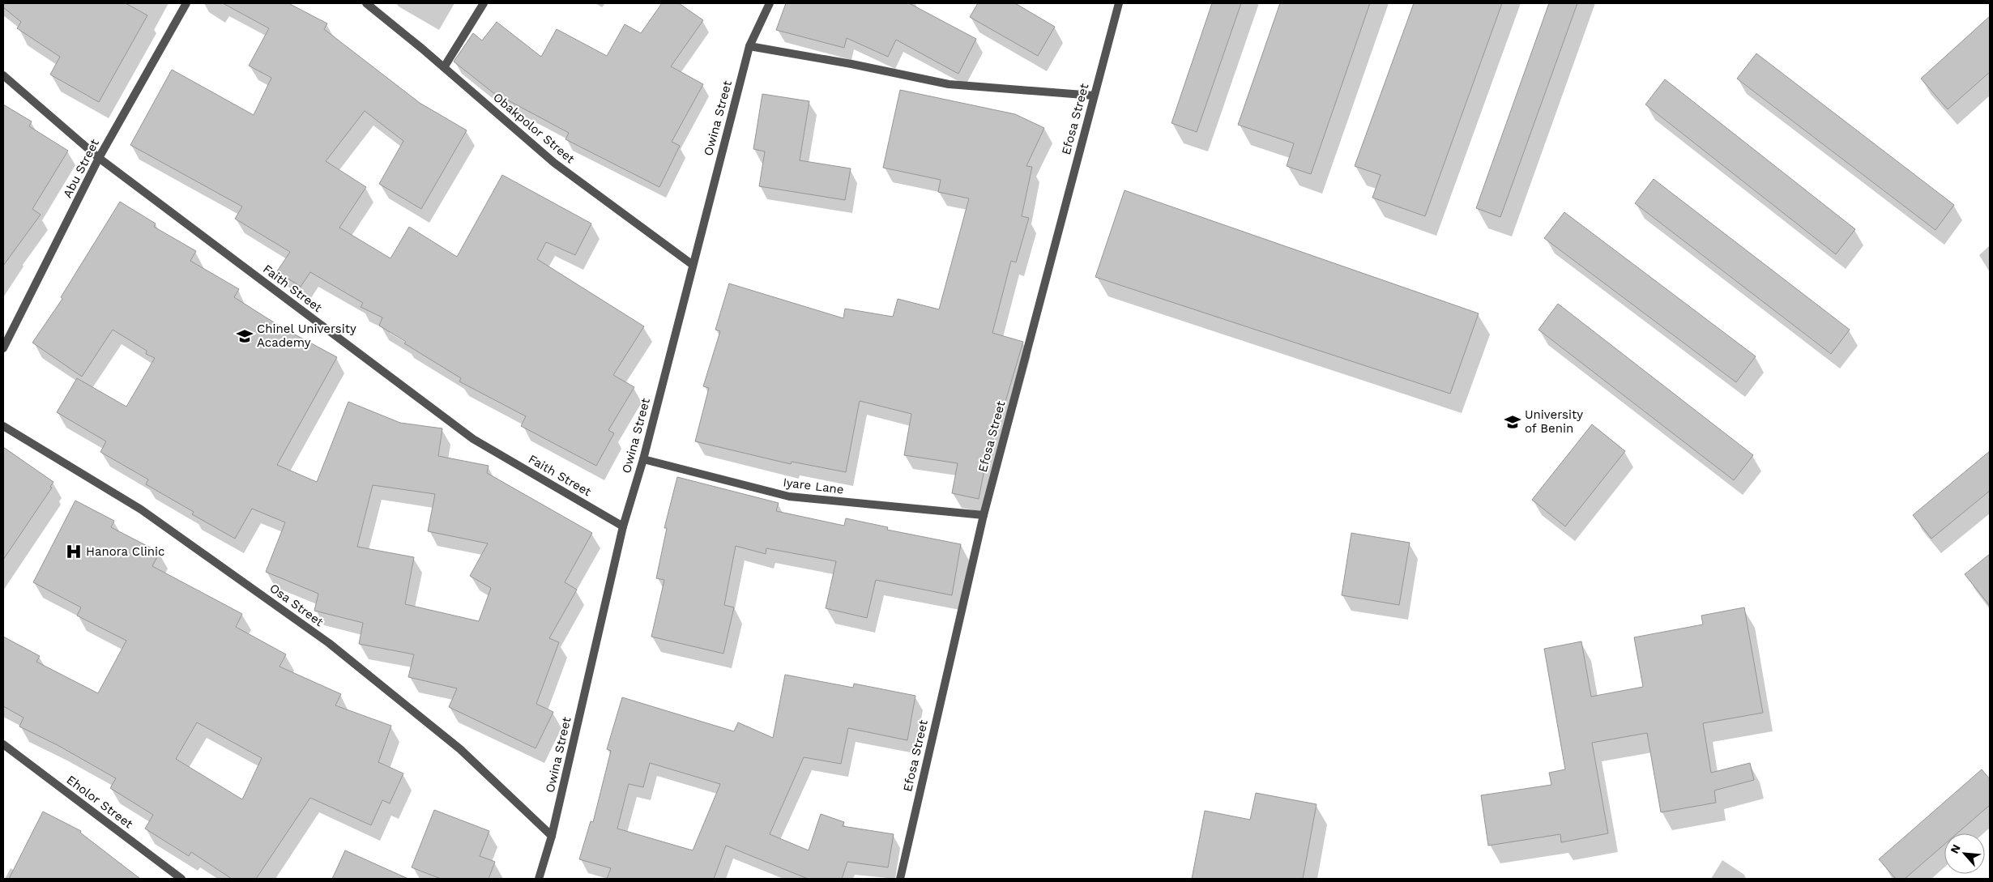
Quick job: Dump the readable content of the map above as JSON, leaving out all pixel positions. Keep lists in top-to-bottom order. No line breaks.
{"streets":{"street":["Owina Street","Efosa Street","Obakpolor Street","Abu Street","Faith Street","Iyare Lane","Osa Street","Eholor Street"]},"crossings":[["Owina Street","Obakpolor Street"],["Owina Street","Faith Street"],["Owina Street","Iyare Lane"],["Owina Street","Osa Street"],["Efosa Street","Iyare Lane"],["Abu Street","Faith Street"]],"places":{"school or university":["Chinel University Academy","University of Benin"],"hospital":["Hanora Clinic"]},"north":"top left"}
